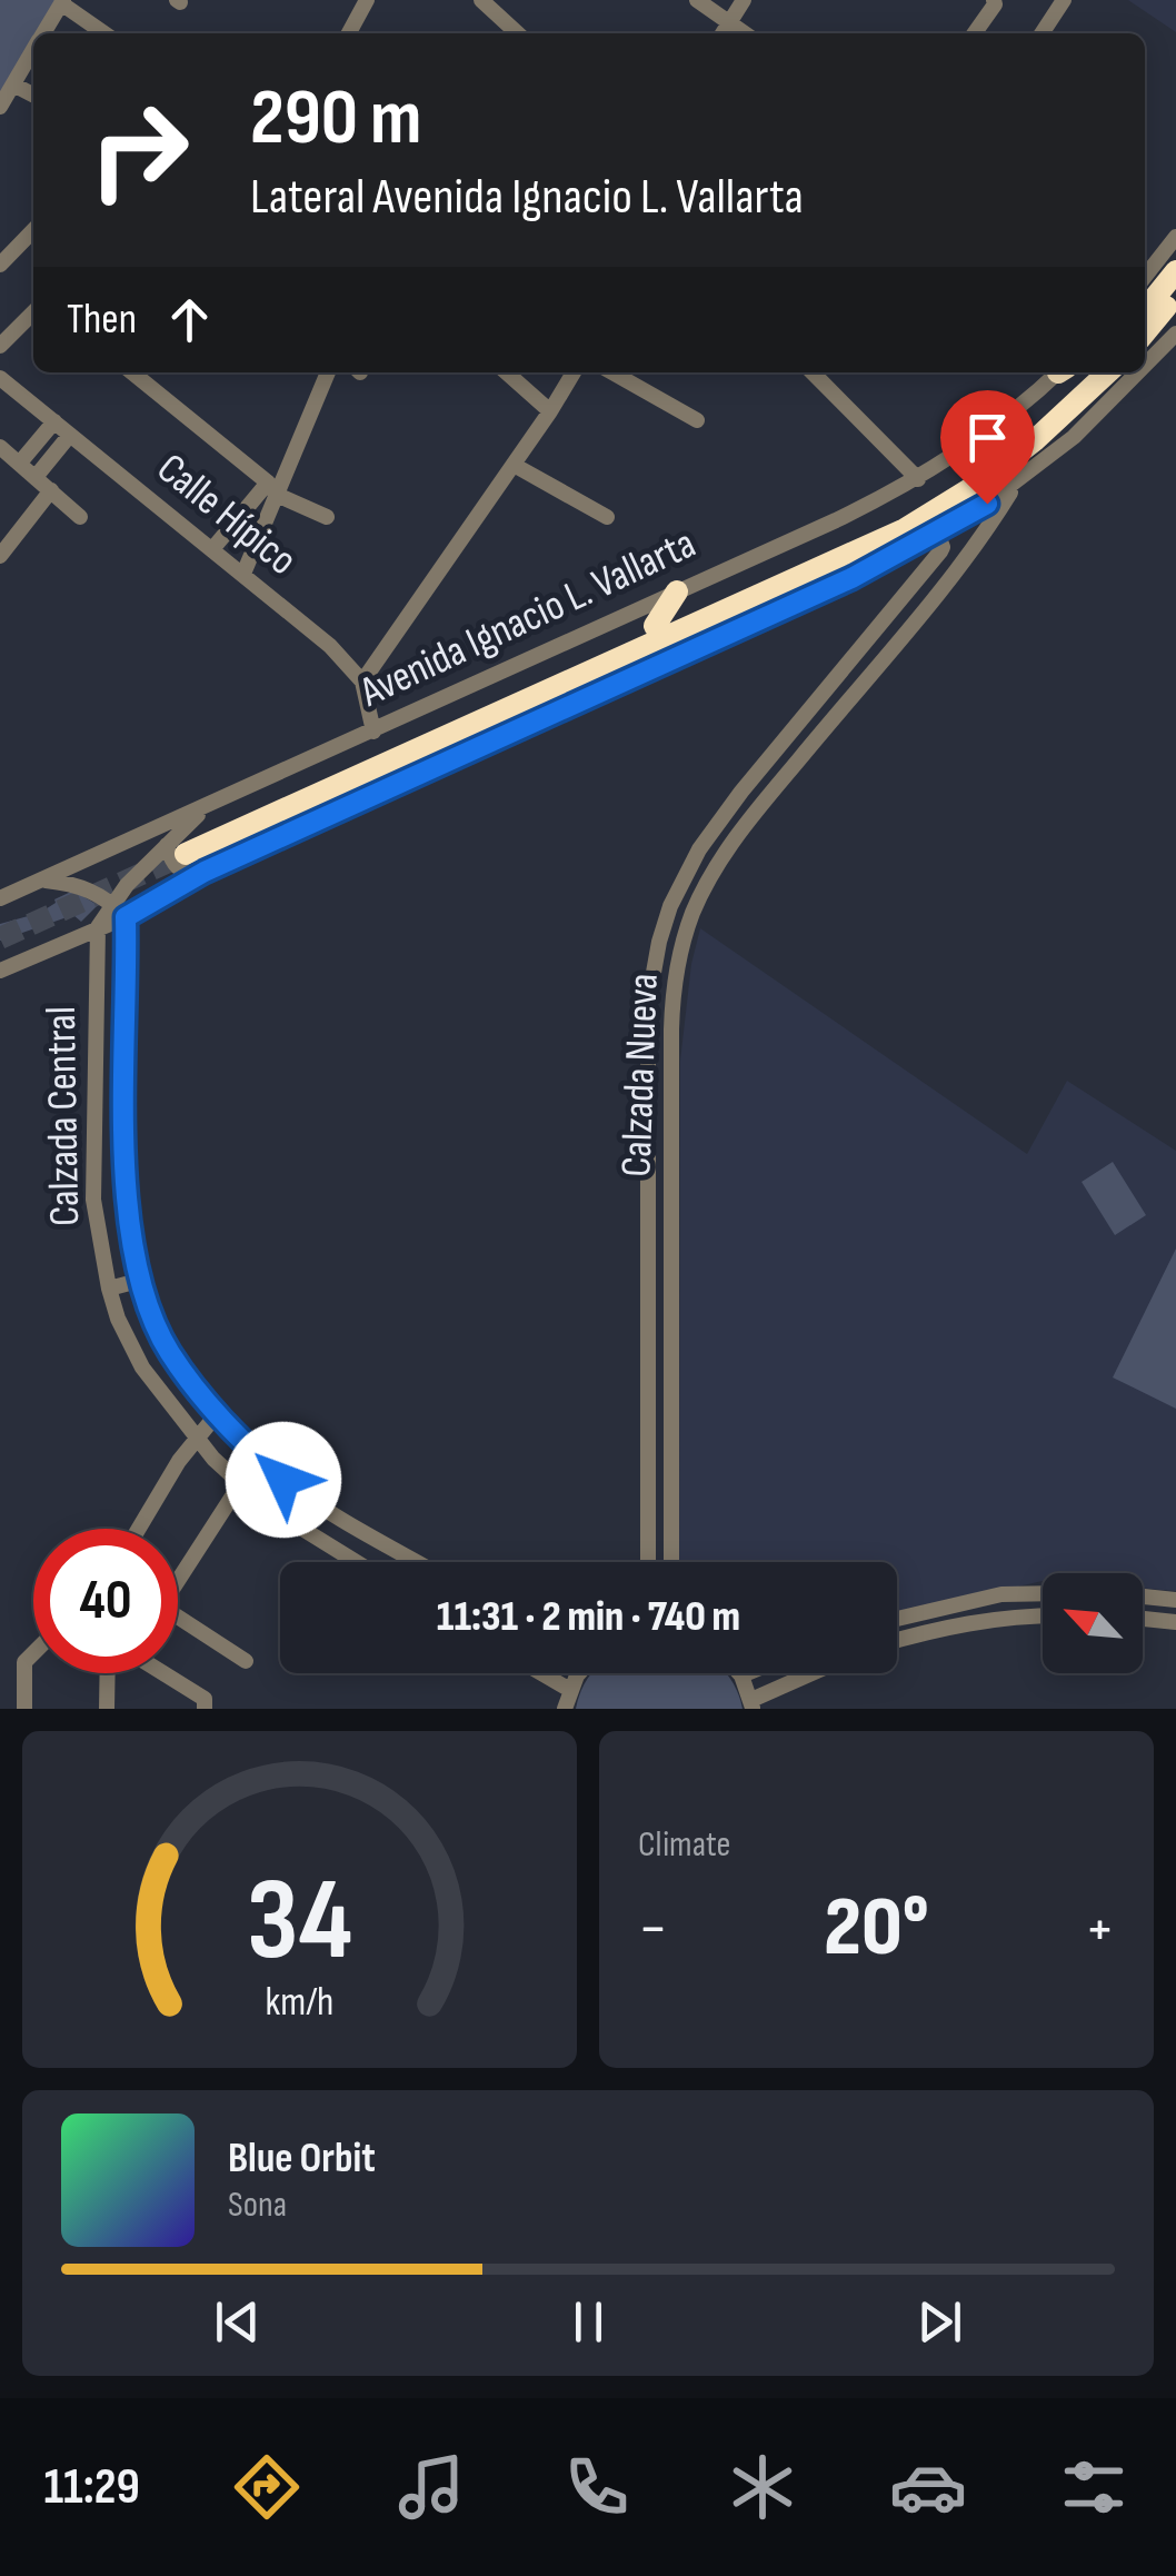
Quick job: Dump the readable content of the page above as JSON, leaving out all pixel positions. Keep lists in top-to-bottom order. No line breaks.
{"streets":{"highway":["Avenida Ignacio L. Vallarta"],"street":["Calle Hípico","Calzada Nueva","Calzada Central"]},"north":"top left","page":{"turn":["290 m","Lateral Avenida Ignacio L. Vallarta"],"then":"Then","limit":"40","trip":"11:31 · 2 min · 740 m","tile":"Climate","heat":["−","20°","+"],"song":["Blue Orbit","Sona"],"tabs":"11:29","gauge":["34","km/h"]}}
